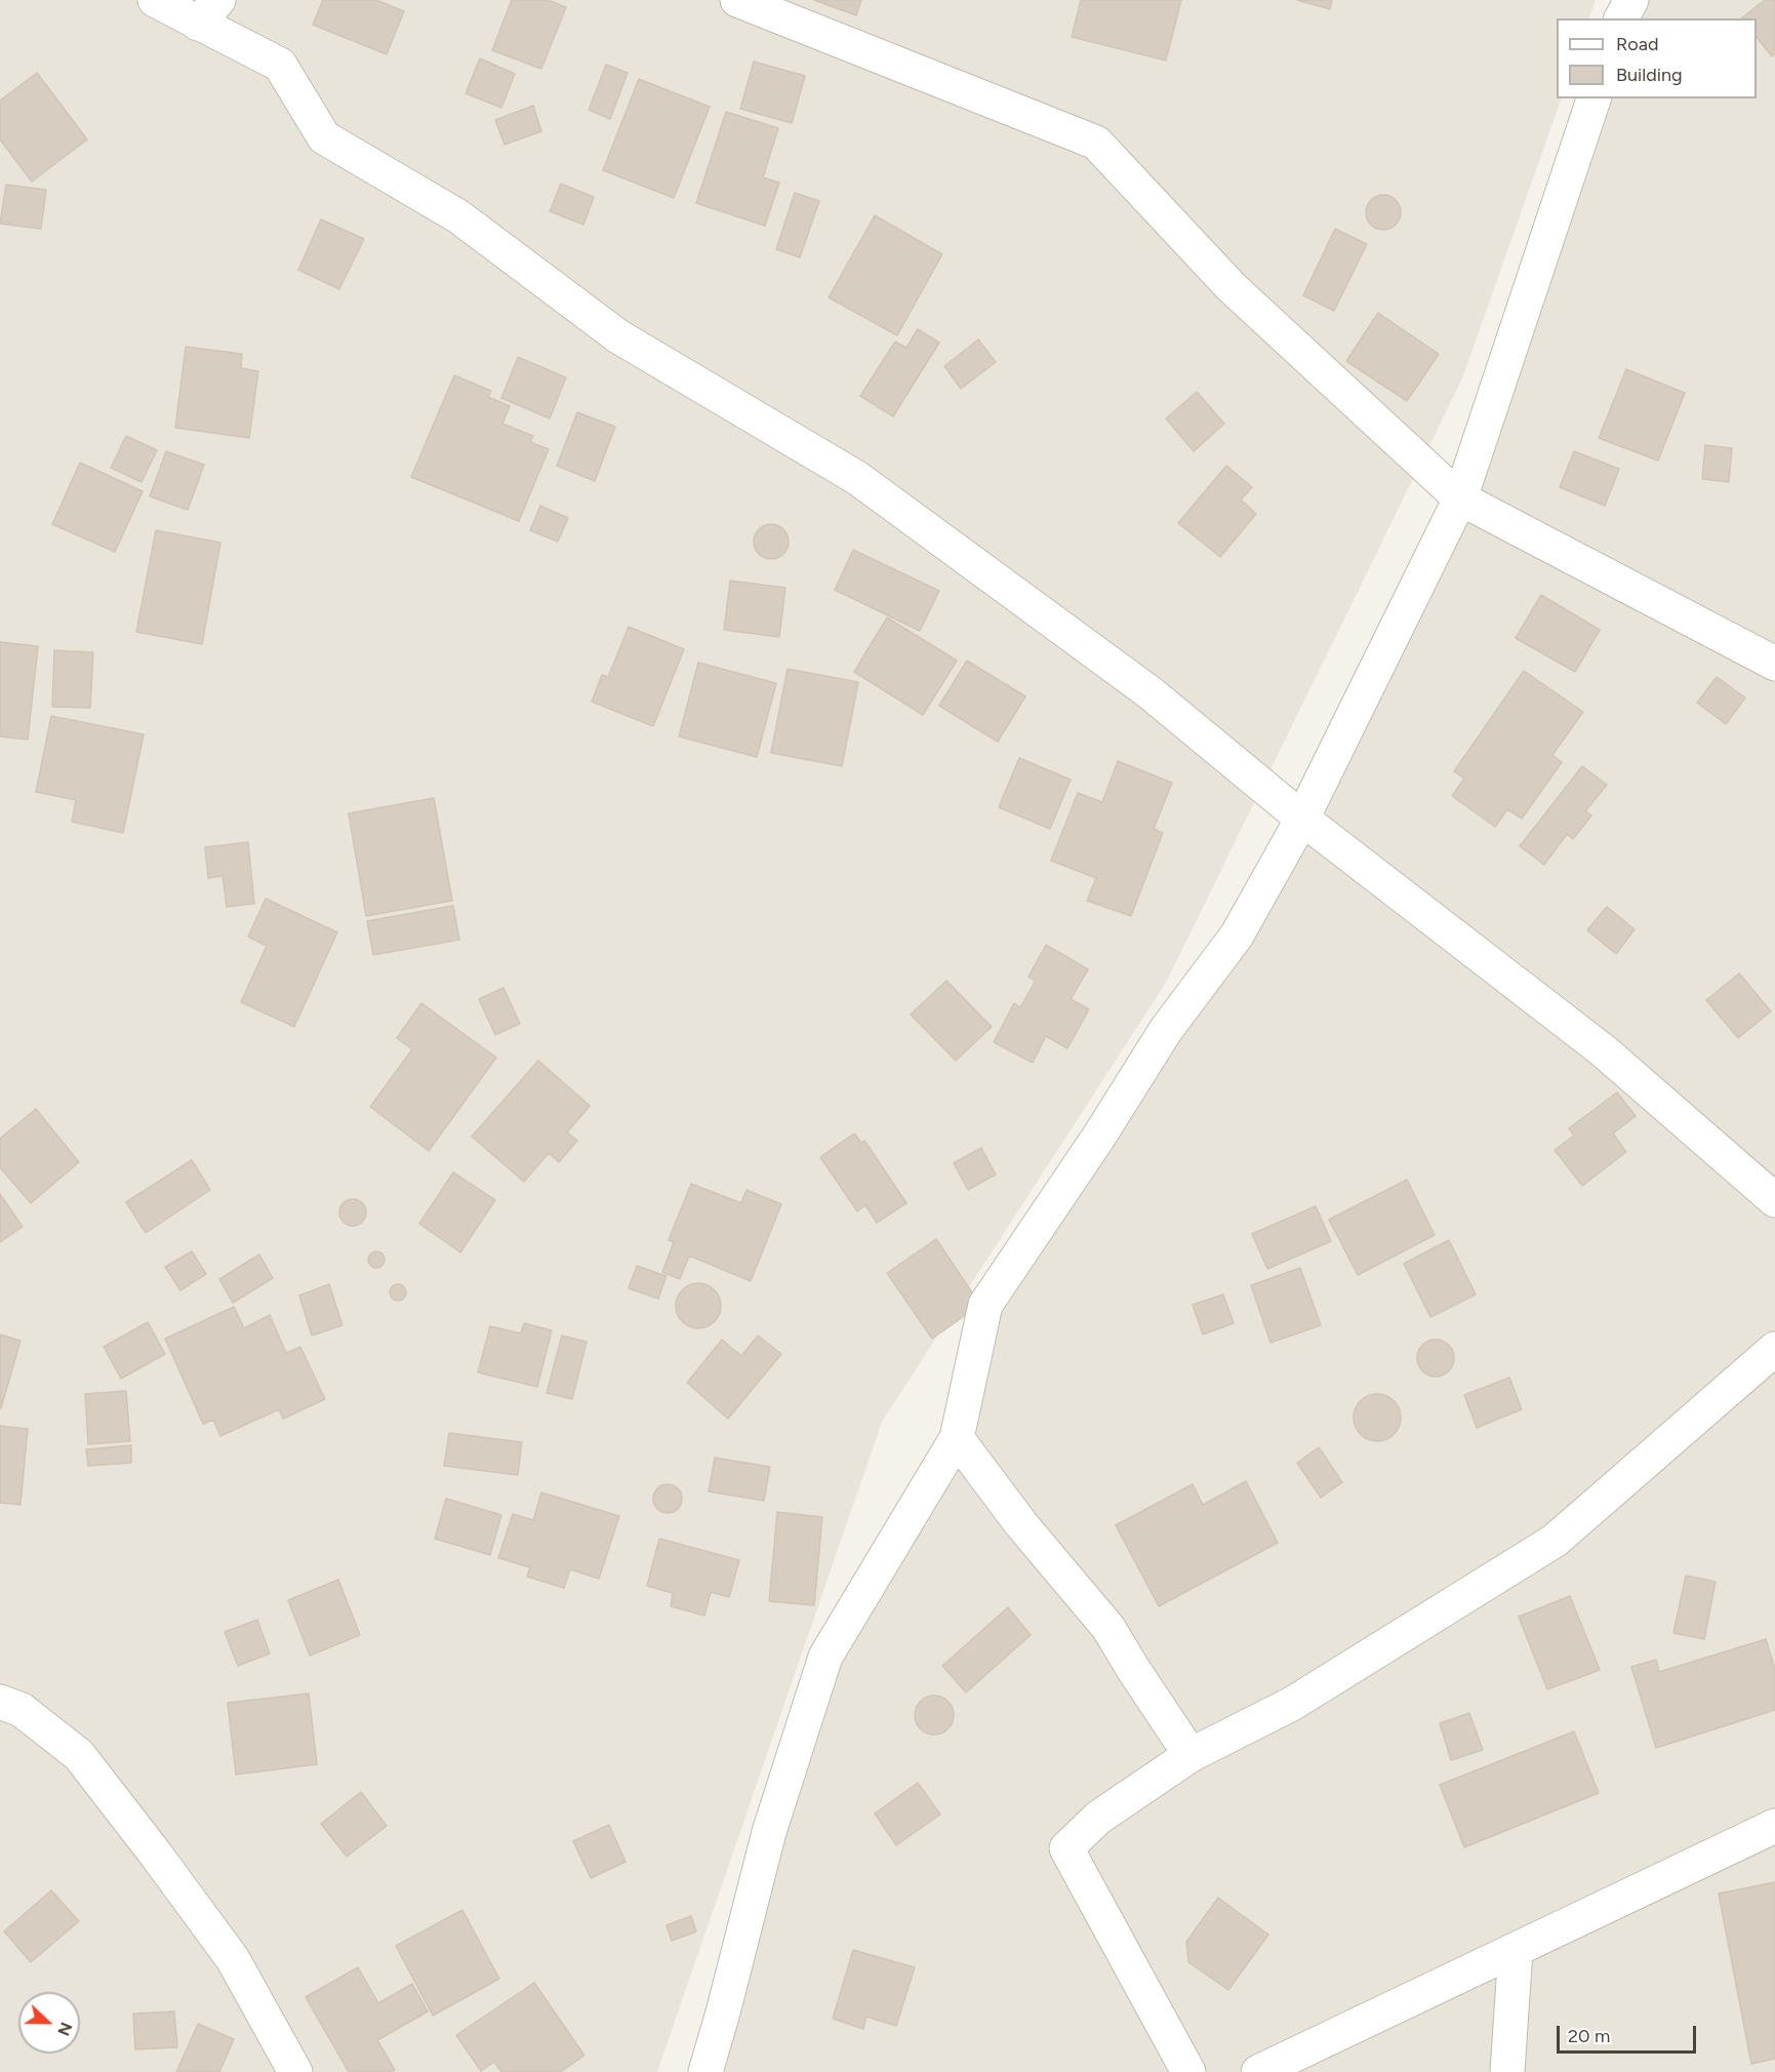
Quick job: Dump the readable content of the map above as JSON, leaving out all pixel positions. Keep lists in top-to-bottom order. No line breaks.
{"legend":["Road","Building"],"scale_bar":"20 m","north":"right"}
